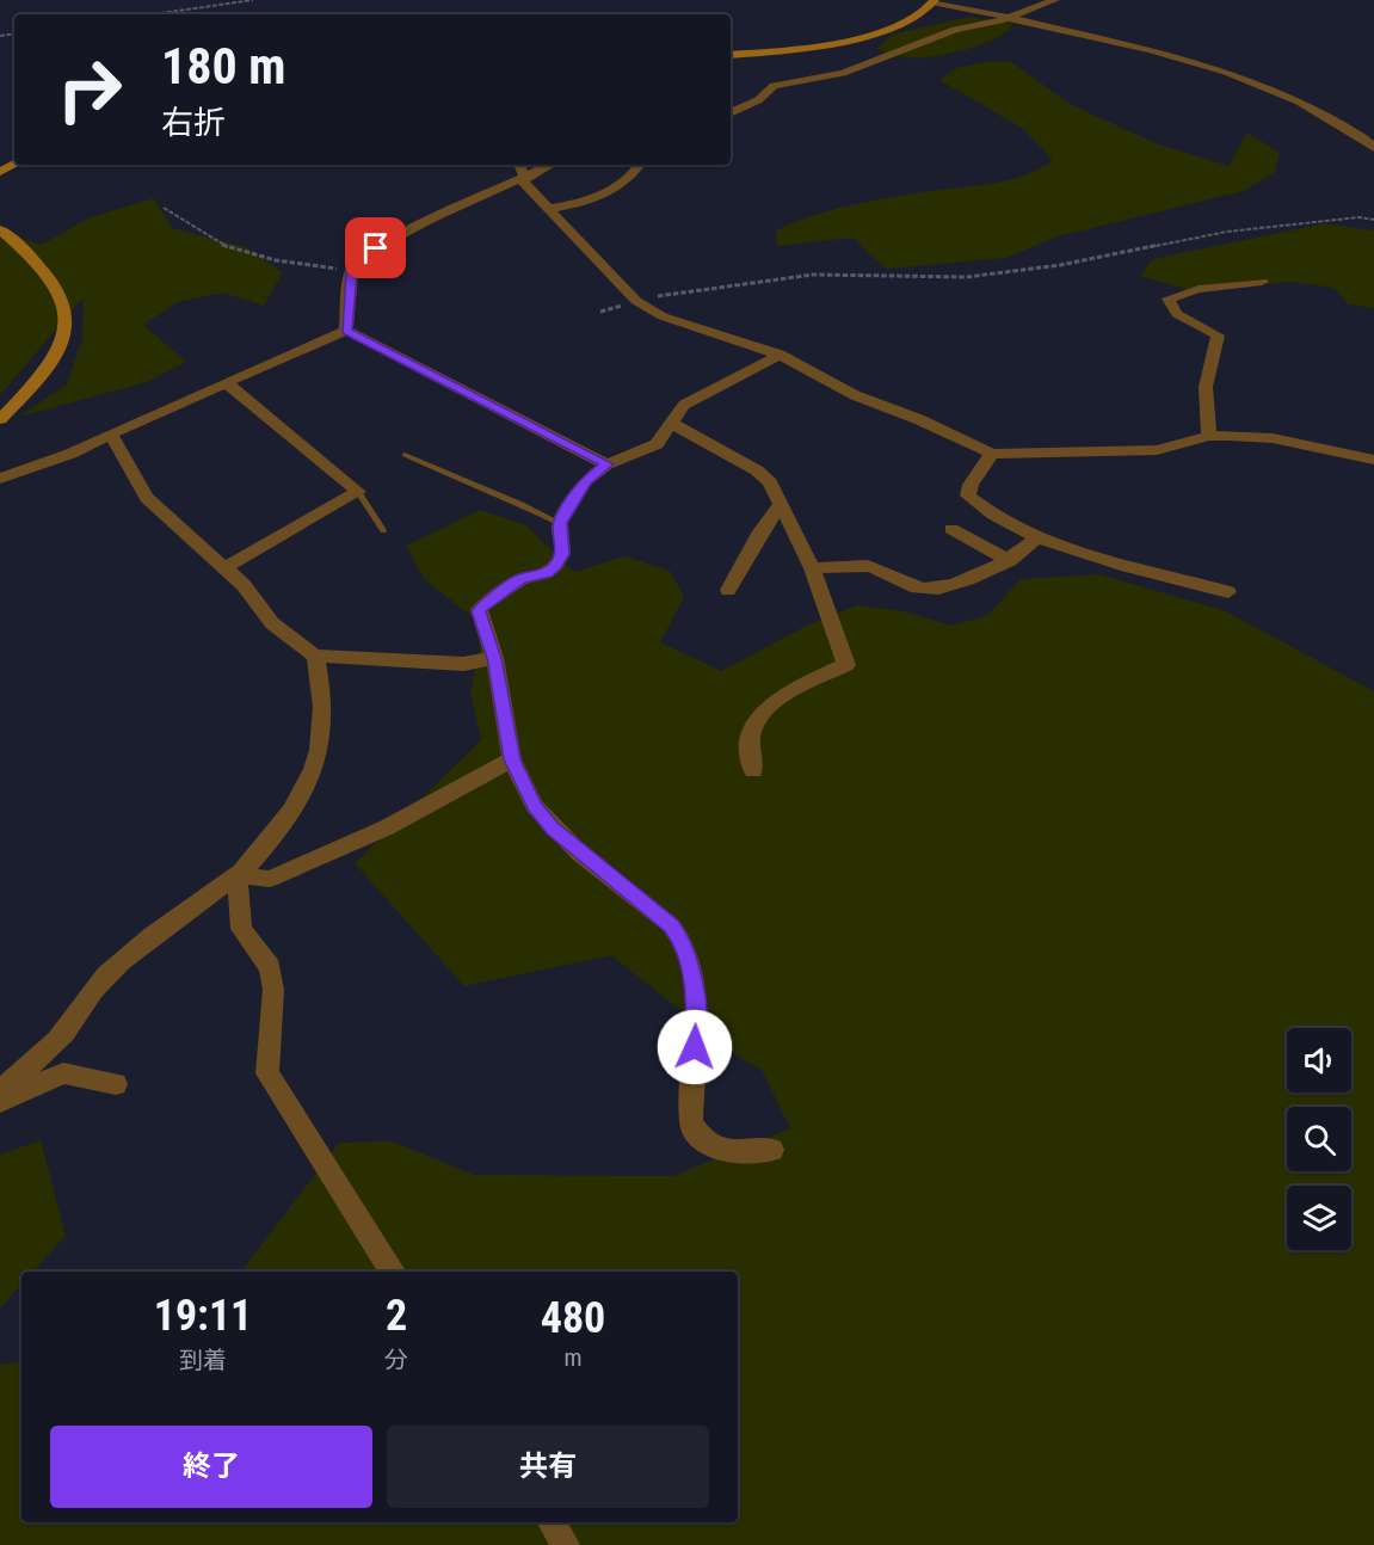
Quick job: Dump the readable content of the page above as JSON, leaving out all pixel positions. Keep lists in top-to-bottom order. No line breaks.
{"page":{"turn":["180 m","右折"],"eta":["19:11","到着","2","分","480","m"],"buttons":["終了","共有"]}}
